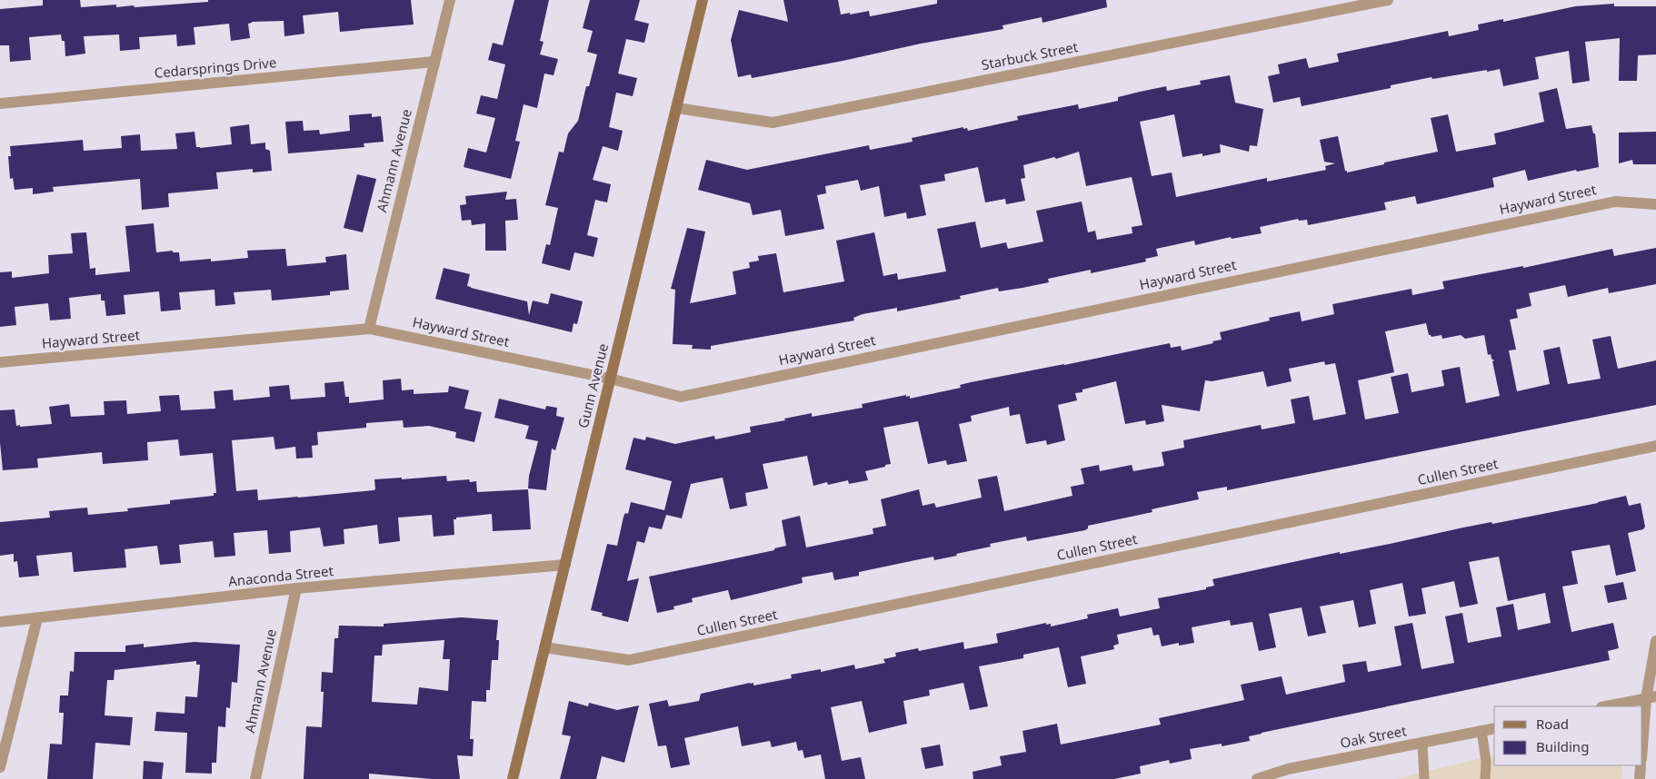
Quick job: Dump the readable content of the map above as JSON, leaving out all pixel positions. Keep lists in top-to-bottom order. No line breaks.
{"streets":{"street":["Starbuck Street","Cedarsprings Drive","Ahmann Avenue","Hayward Street","Gunn Avenue","Cullen Street","Anaconda Street","Oak Street"]},"crossings":[["Starbuck Street","Gunn Avenue"],["Cedarsprings Drive","Ahmann Avenue"],["Ahmann Avenue","Hayward Street"],["Ahmann Avenue","Anaconda Street"],["Hayward Street","Gunn Avenue"],["Gunn Avenue","Cullen Street"],["Gunn Avenue","Anaconda Street"]],"legend":["Road","Building"]}
